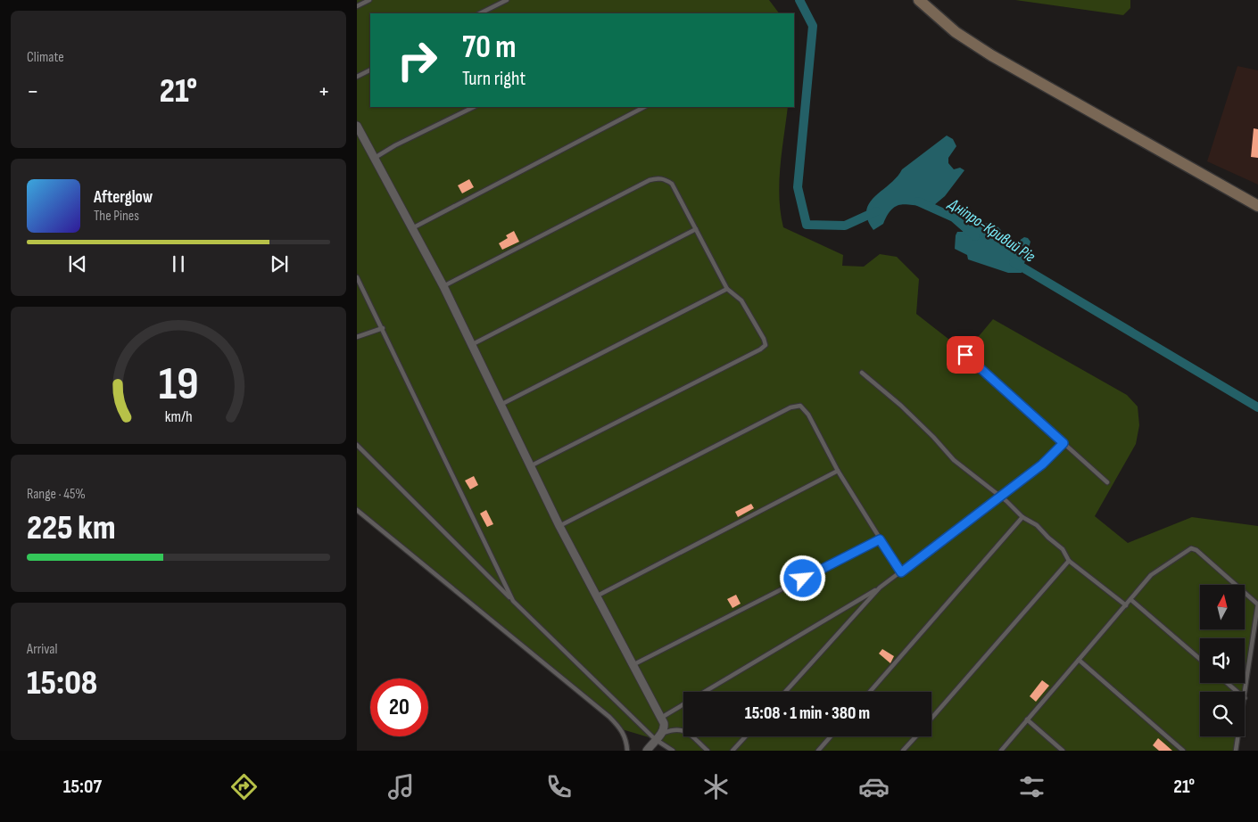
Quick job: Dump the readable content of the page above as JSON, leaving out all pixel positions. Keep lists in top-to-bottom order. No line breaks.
{"water":["Дніпро-Кривий Ріг"],"north":"top","page":{"tile":["Climate",["Range · 45%","225 km"],["Arrival","15:08"]],"turn":["70 m","Turn right"],"heat":["−","21°","+"],"song":["Afterglow","The Pines"],"limit":"20","trip":"15:08 · 1 min · 380 m","tabs":["15:07","21°"],"gauge":["19","km/h"]}}
